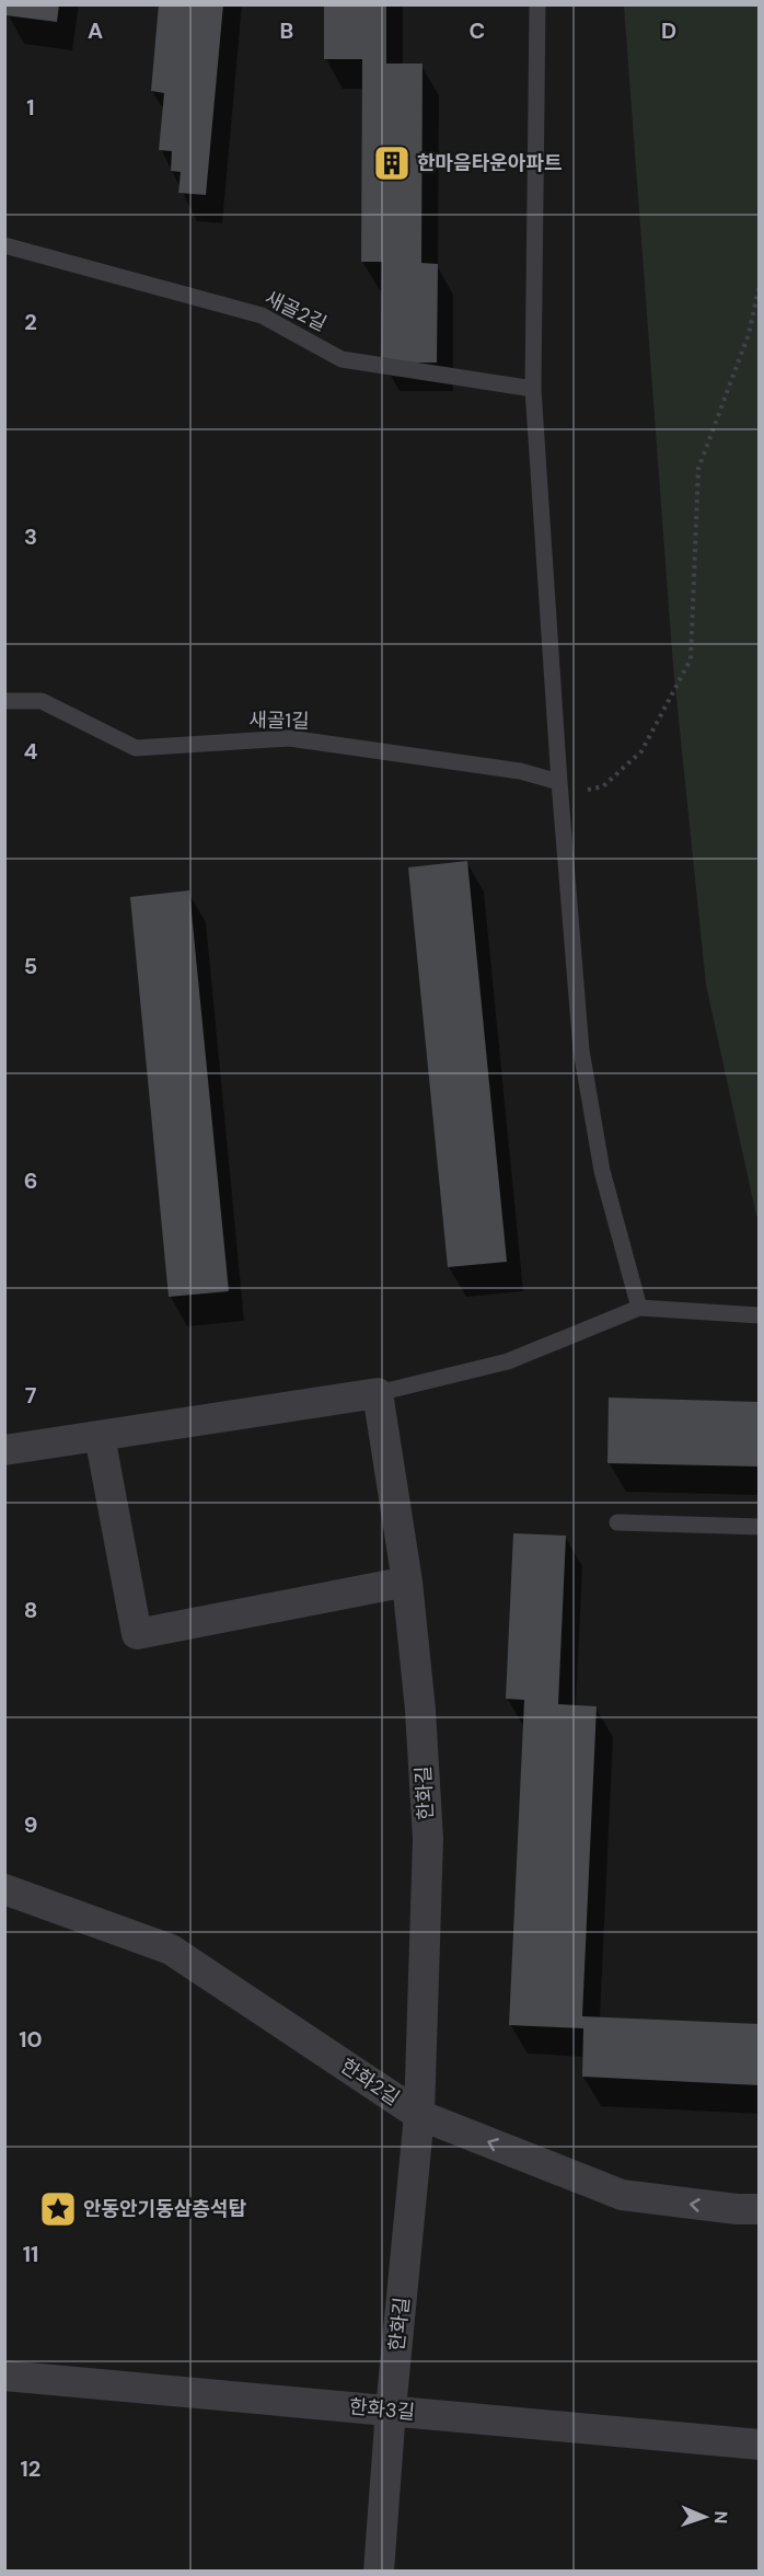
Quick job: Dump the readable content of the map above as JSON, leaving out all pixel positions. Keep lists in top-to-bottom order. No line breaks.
{"streets":{"street":["한화길","한화2길","한화3길"],"lane":["새골2길","새골1길"]},"crossings":[["한화길","한화2길"],["한화길","한화3길"]],"one_way":["한화2길"],"places":{"building":["한마음타운아파트"],"place":["안동안기동삼층석탑"]},"north":"right","grid":{"columns":["A","B","C","D"],"rows":["1","2","3","4","5","6","7","8","9","10","11","12"]}}
